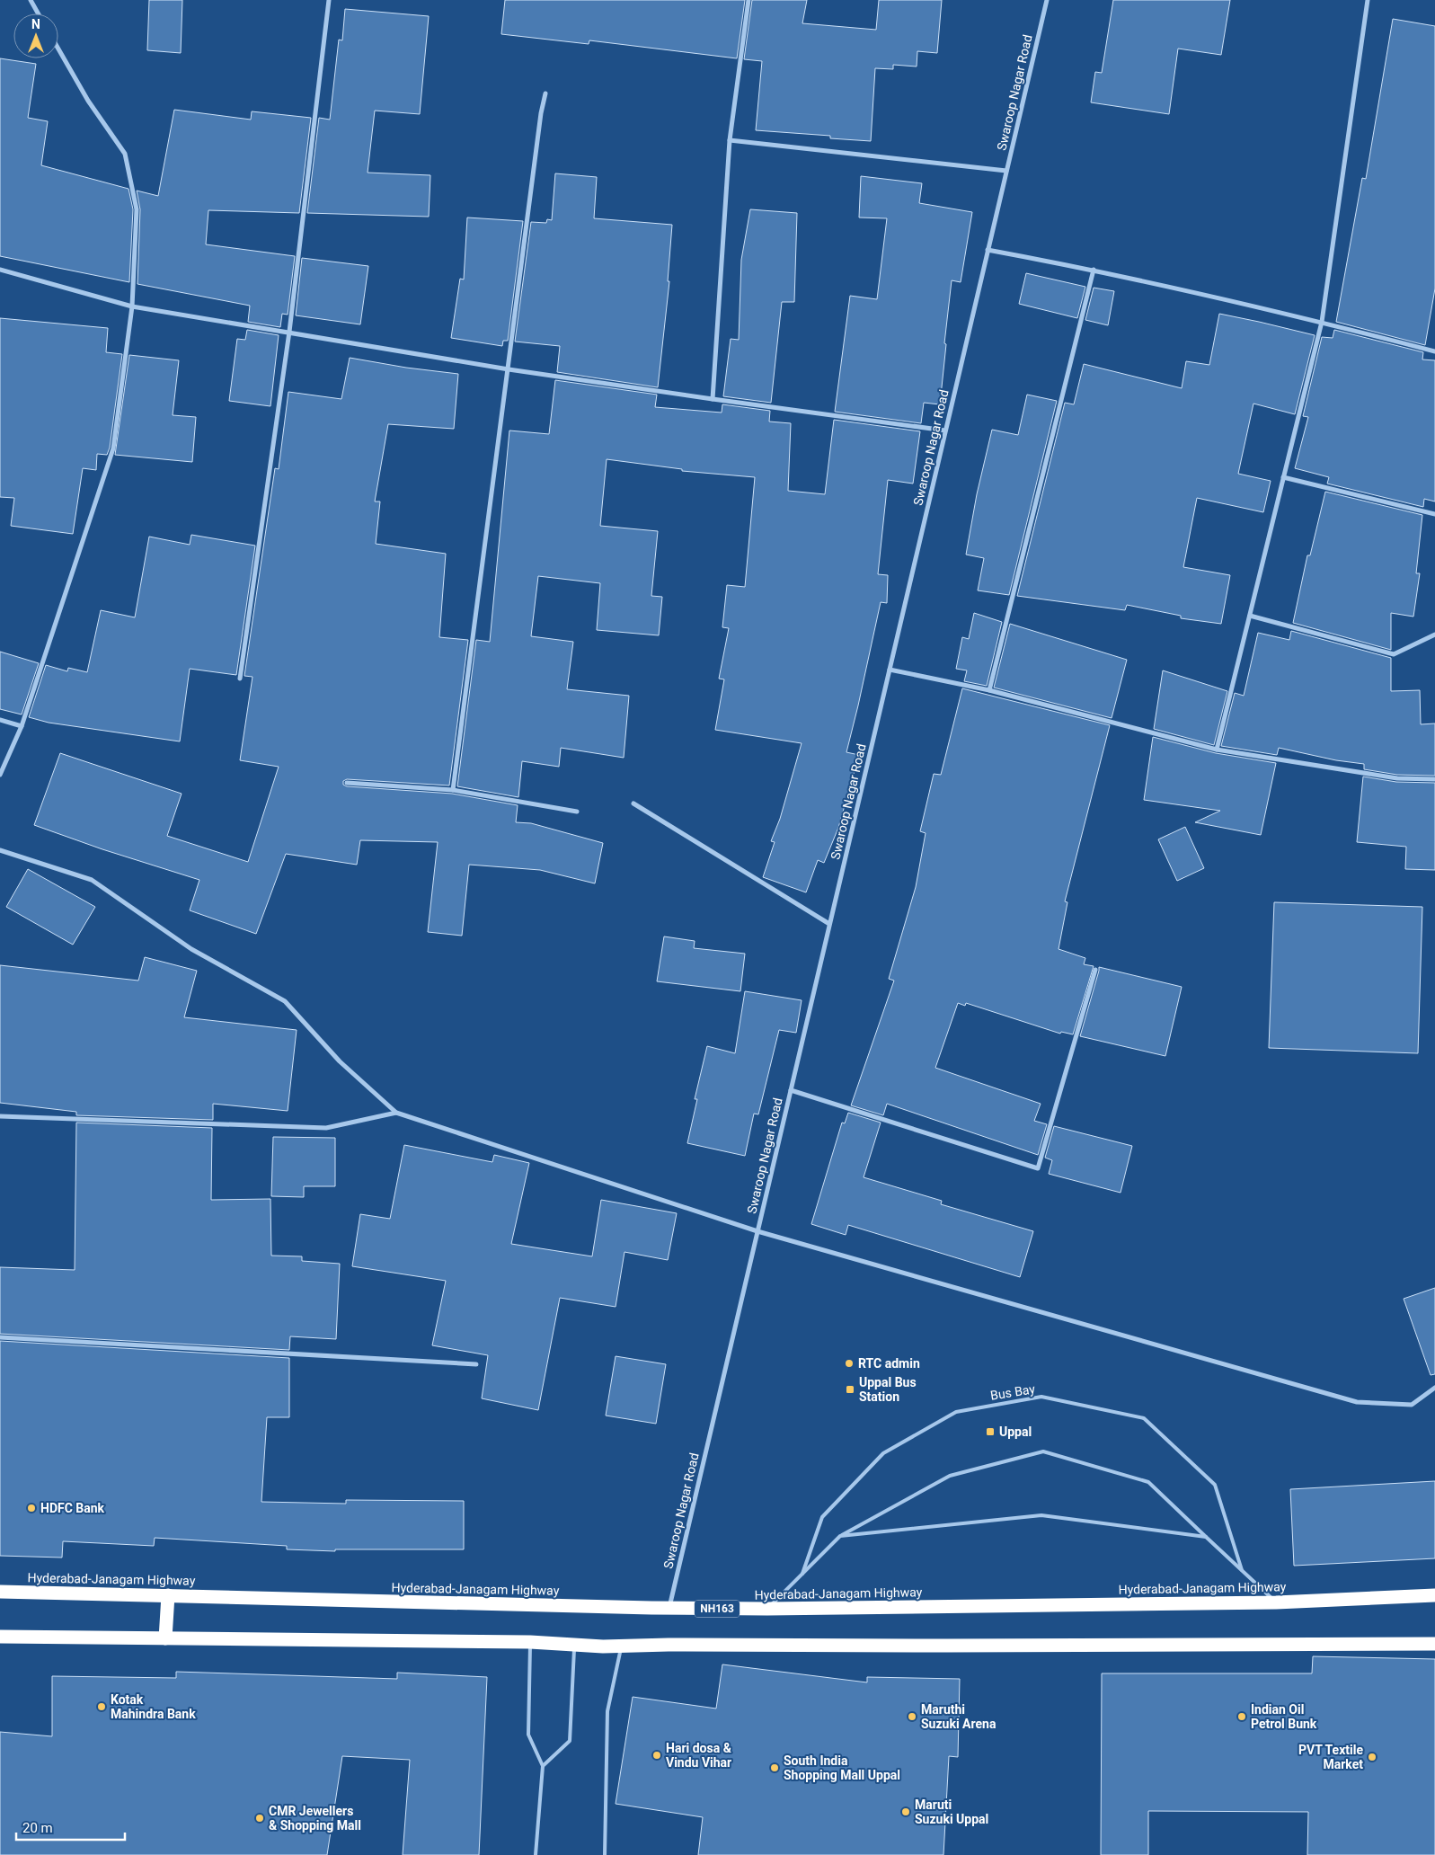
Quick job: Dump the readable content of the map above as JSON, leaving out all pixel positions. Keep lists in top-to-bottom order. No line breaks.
{"streets":{"highway":["Hyderabad-Janagam Highway","NH163"],"street":["Swaroop Nagar Road"],"lane":["Bus Bay"]},"crossings":[["Swaroop Nagar Road","Hyderabad-Janagam Highway"],["Bus Bay","Hyderabad-Janagam Highway"]],"places":{"other":["RTC admin","HDFC Bank","Kotak Mahindra Bank","Maruthi Suzuki Arena","Indian Oil Petrol Bunk","Hari dosa & Vindu Vihar","PVT Textile Market","South India Shopping Mall Uppal","Maruti Suzuki Uppal","CMR Jewellers & Shopping Mall"],"transit":["Uppal Bus Station","Uppal"]},"scale_bar":"20 m","north":"top"}
